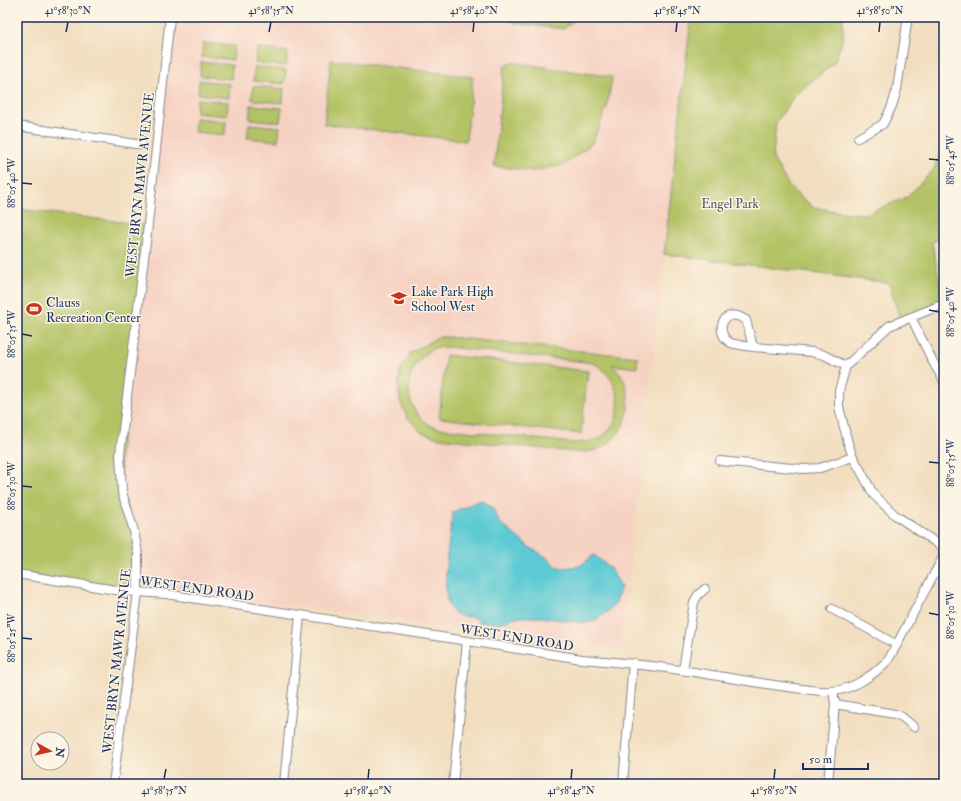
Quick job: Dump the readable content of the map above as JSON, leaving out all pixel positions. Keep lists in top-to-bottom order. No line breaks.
{"streets":{"street":["WEST BRYN MAWR AVENUE","WEST END ROAD"]},"crossings":[["WEST BRYN MAWR AVENUE","WEST END ROAD"]],"parks":["Engel Park"],"places":{"school or university":["Lake Park High School West"],"sports":["Clauss Recreation Center"]},"scale_bar":"50 m","north":"right","coordinates":["41°58'30\"N","41°58'35\"N","41°58'40\"N","41°58'45\"N","41°58'50\"N","88°05'45\"W","88°05'40\"W","88°05'35\"W","88°05'30\"W","88°05'25\"W"]}
